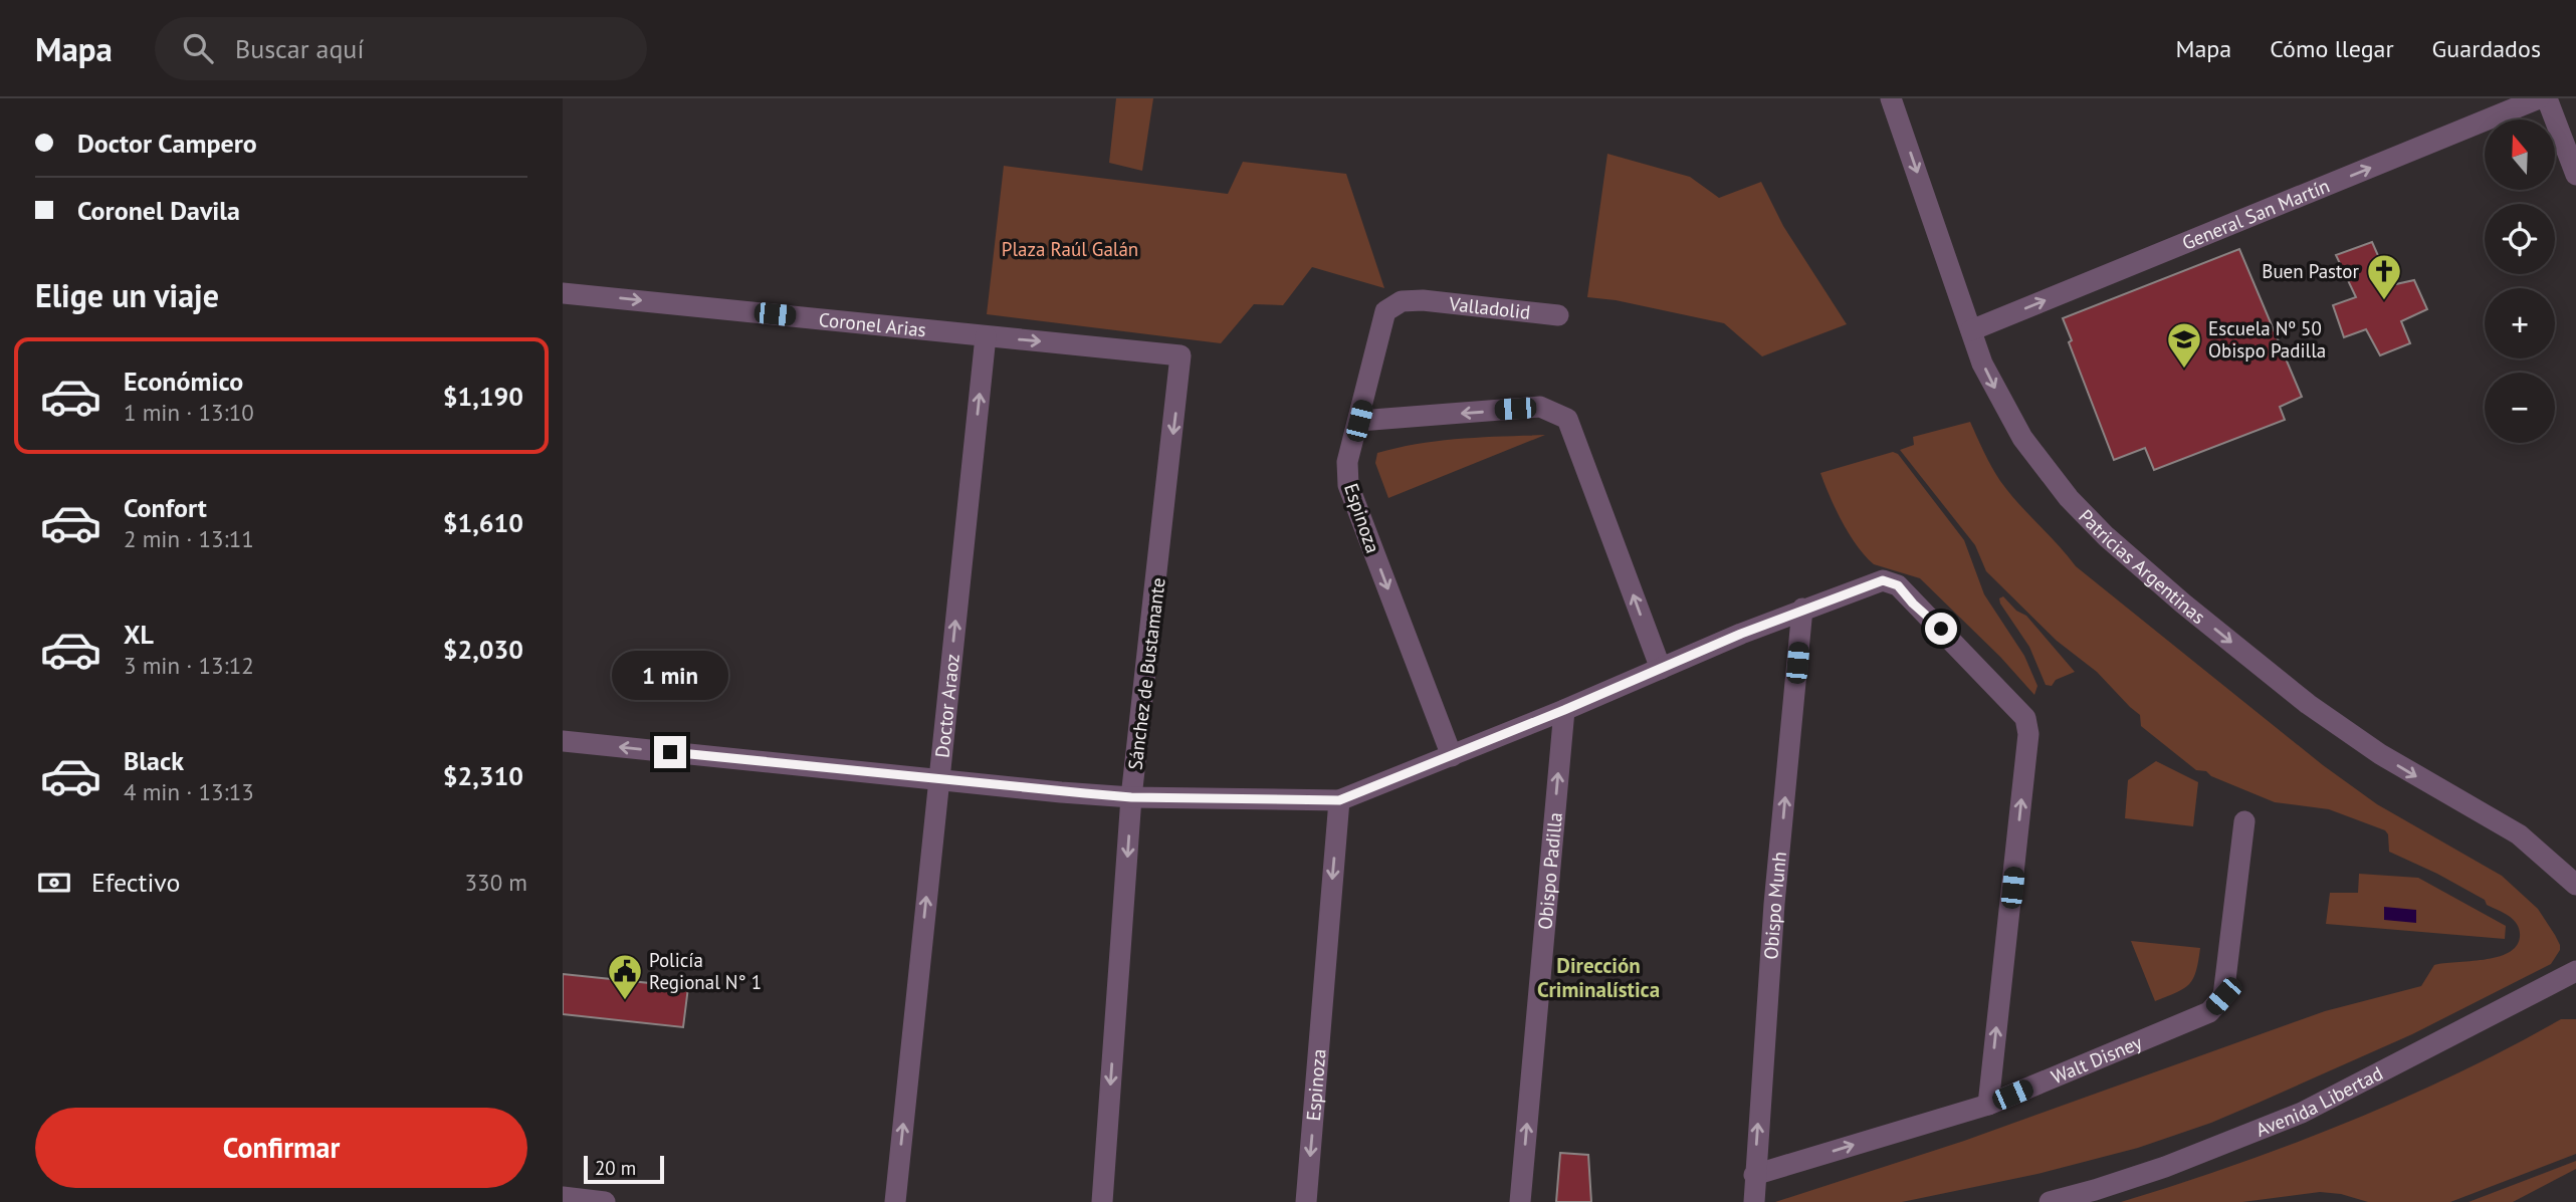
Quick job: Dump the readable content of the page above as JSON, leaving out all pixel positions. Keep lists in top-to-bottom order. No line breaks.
{"streets":{"street":["General San Martín","Valladolid","Coronel Arias","Espinoza","Patricias Argentinas","Sánchez de Bustamante","Doctor Araoz","Obispo Padilla","Obispo Munh","Walt Disney","Avenida Libertad"]},"crossings":[["General San Martín","Patricias Argentinas"],["Valladolid","Espinoza"],["Coronel Arias","Sánchez de Bustamante"],["Coronel Arias","Doctor Araoz"],["Obispo Munh","Walt Disney"]],"one_way":["General San Martín","Coronel Arias","Espinoza","Patricias Argentinas","Sánchez de Bustamante","Doctor Araoz","Obispo Padilla","Obispo Munh","Walt Disney"],"districts":["Dirección Criminalística"],"parks":["Plaza Raúl Galán"],"places":{"church":["Buen Pastor"],"school or university":["Escuela Nº 50 Obispo Padilla"],"public building":["Policía Regional N° 1"]},"scale_bar":"20 m","north":"top","page":{"header":"Mapa","search":"Buscar aquí","nav":["Mapa","Cómo llegar","Guardados"],"banner":["Doctor Campero","Coronel Davila"],"map_buttons":["+","−"],"heading":"Elige un viaje","list":[{"name":"Económico","note":"1 min · 13:10","value":"$1,190"},{"name":"Confort","note":"2 min · 13:11","value":"$1,610"},{"name":"XL","note":"3 min · 13:12","value":"$2,030"},{"name":"Black","note":"4 min · 13:13","value":"$2,310"}],"bubble":"1 min","pay":["Efectivo","330 m"],"buttons":"Confirmar","scale":"20 m"}}
